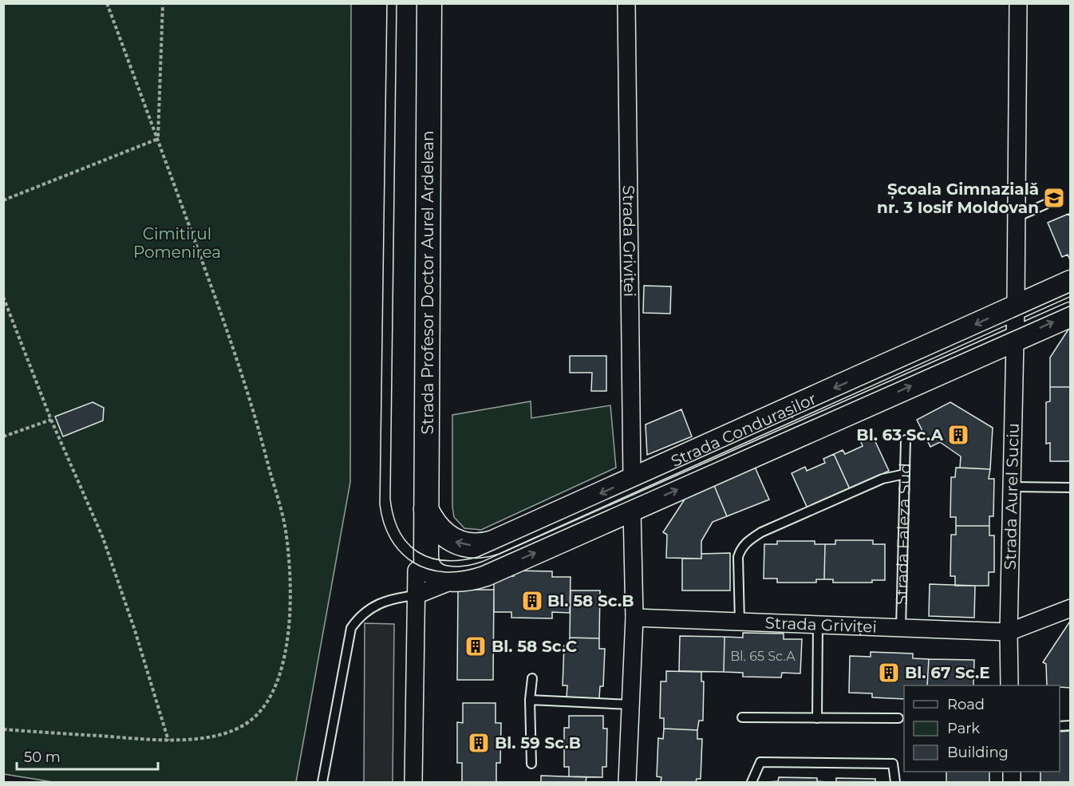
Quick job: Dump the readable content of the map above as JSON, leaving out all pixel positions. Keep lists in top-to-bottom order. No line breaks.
{"streets":{"main road":["Strada Profesor Doctor Aurel Ardelean","Strada Condurașilor"],"street":["Strada Griviței","Strada Aurel Suciu"],"lane":["Strada Faleza Sud"]},"crossings":[["Strada Griviței","Strada Condurașilor"],["Strada Griviței","Strada Aurel Suciu"],["Strada Griviței","Strada Faleza Sud"],["Strada Profesor Doctor Aurel Ardelean","Strada Condurașilor"],["Strada Condurașilor","Strada Aurel Suciu"]],"parks":["Cimitirul Pomenirea"],"places":{"school or university":["Școala Gimnazială nr. 3 Iosif Moldovan"],"building":["Bl. 63 Sc.A","Bl. 58 Sc.B","Bl. 58 Sc.C","Bl. 67 Sc.E","Bl. 59 Sc.B"]},"house_numbers":["Bl. 65 Sc.A"],"legend":["Road","Park","Building"],"scale_bar":"50 m"}
